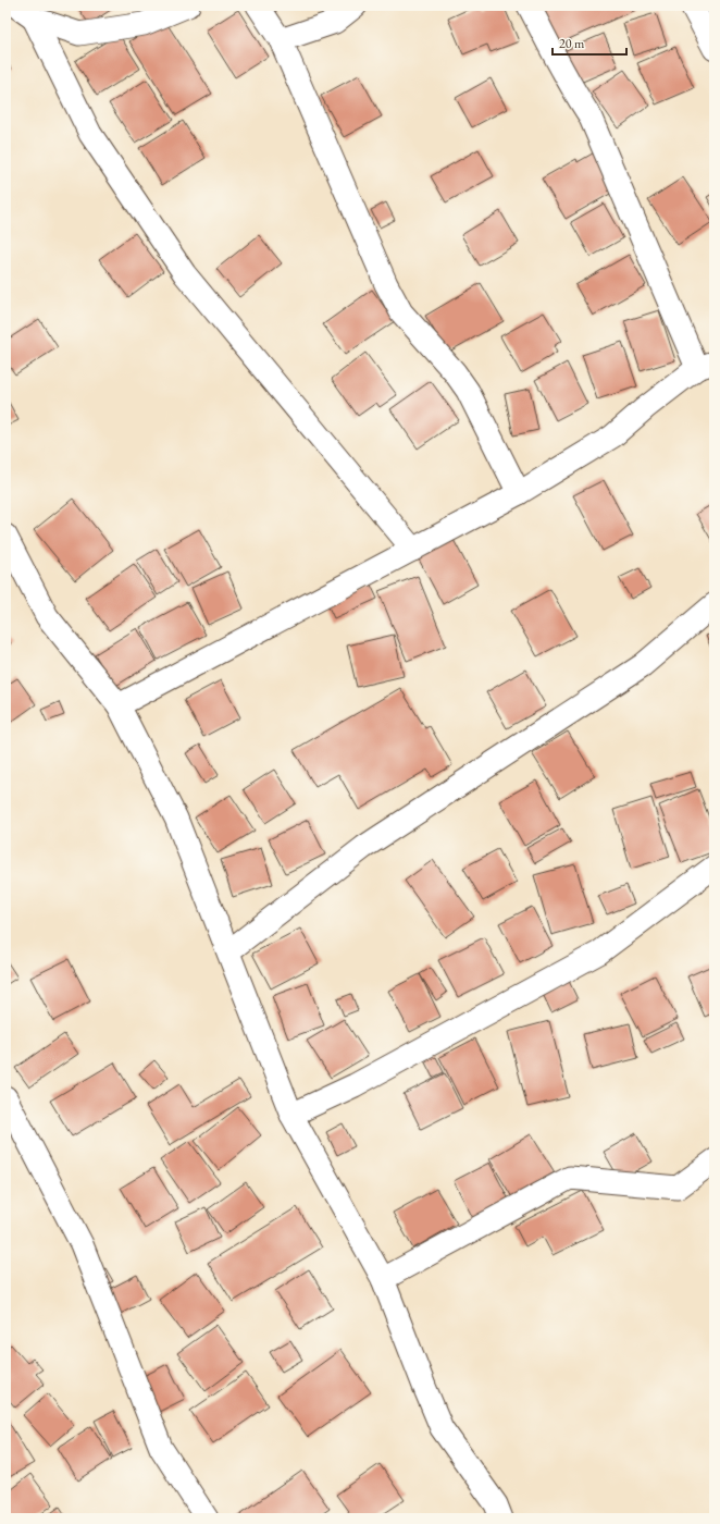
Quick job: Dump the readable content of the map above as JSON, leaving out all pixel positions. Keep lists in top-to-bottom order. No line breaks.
{"scale_bar":"20 m"}
